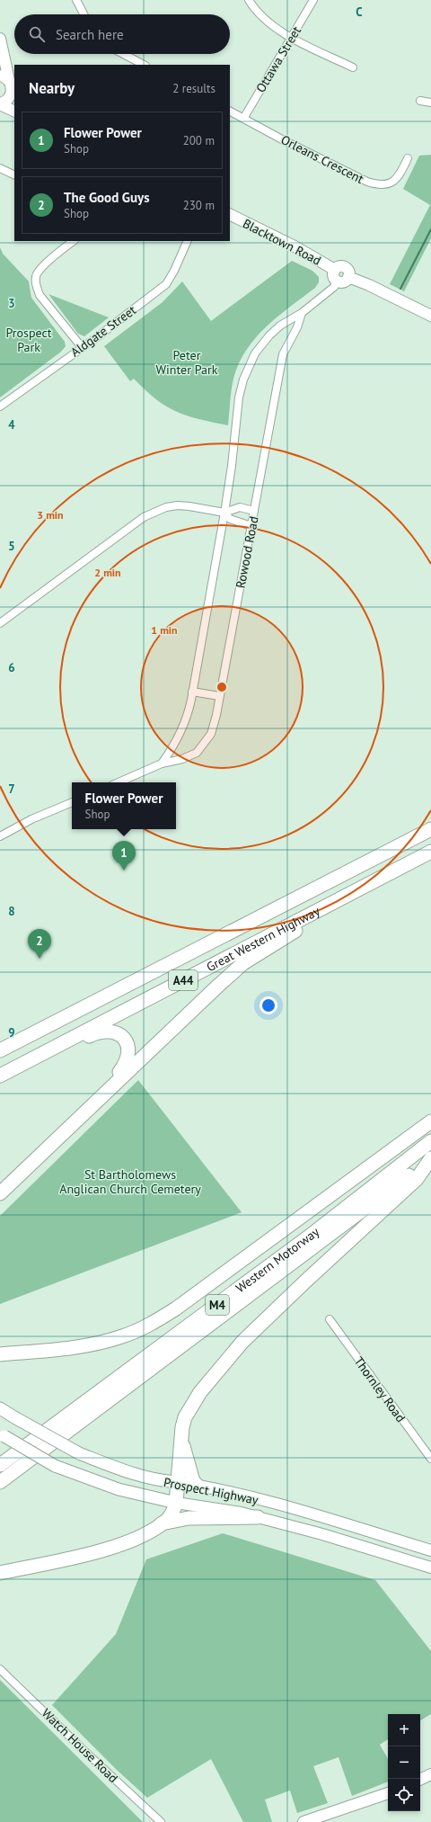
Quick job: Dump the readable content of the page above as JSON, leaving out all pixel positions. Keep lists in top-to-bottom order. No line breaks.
{"streets":{"highway":["Great Western Highway","A44","Western Motorway","M4"],"main road":["Blacktown Road","Prospect Highway"],"street":["Ottawa Street","Orleans Crescent","Aldgate Street","Rowood Road","Thornley Road","Watch House Road"]},"crossings":[["Ottawa Street","Orleans Crescent"]],"parks":["Prospect Park","Peter Winter Park","St Bartholomews Anglican Church Cemetery"],"page":{"search":"Search here","heading":["Nearby","2 results"],"list":[{"mark":"1","name":"Flower Power","note":"Shop","value":"200 m"},{"mark":"2","name":"The Good Guys","note":"Shop","value":"230 m"}],"popup":["Flower Power","Shop"],"pins":["1","2"],"map_buttons":["+","−"]},"grid":{"columns":["C"],"rows":["3","4","5","6","7","8","9"]},"rings":["3 min","2 min","1 min"]}
